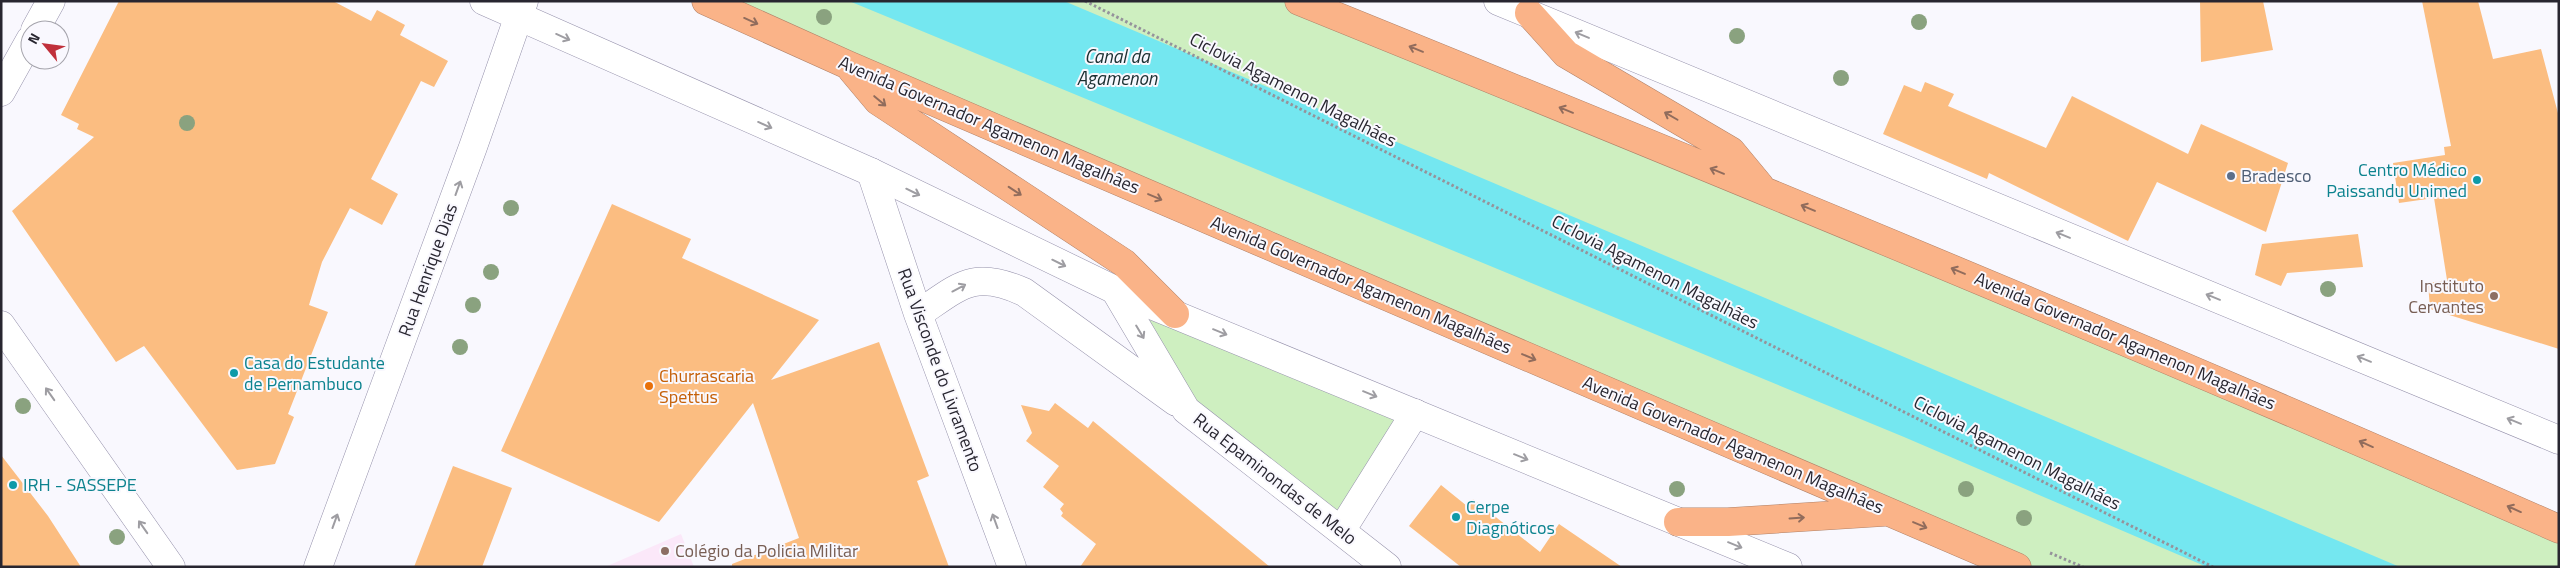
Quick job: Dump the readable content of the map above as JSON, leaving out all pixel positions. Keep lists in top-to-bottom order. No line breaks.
{"streets":{"highway":["Avenida Governador Agamenon Magalhães"],"main road":["Rua Henrique Dias","Rua Visconde do Livramento","Rua Epaminondas de Melo"],"path":["Ciclovia Agamenon Magalhães"]},"crossings":[["Rua Visconde do Livramento","Rua Epaminondas de Melo"]],"one_way":["Rua Henrique Dias","Rua Visconde do Livramento"],"water":["Canal da Agamenon"],"places":["Bradesco","Centro Médico Paissandu Unimed","Instituto Cervantes","Casa do Estudante de Pernambuco","Churrascaria Spettus","IRH - SASSEPE","Cerpe Diagnóticos","Colégio da Policia Militar"],"north":"top left"}
